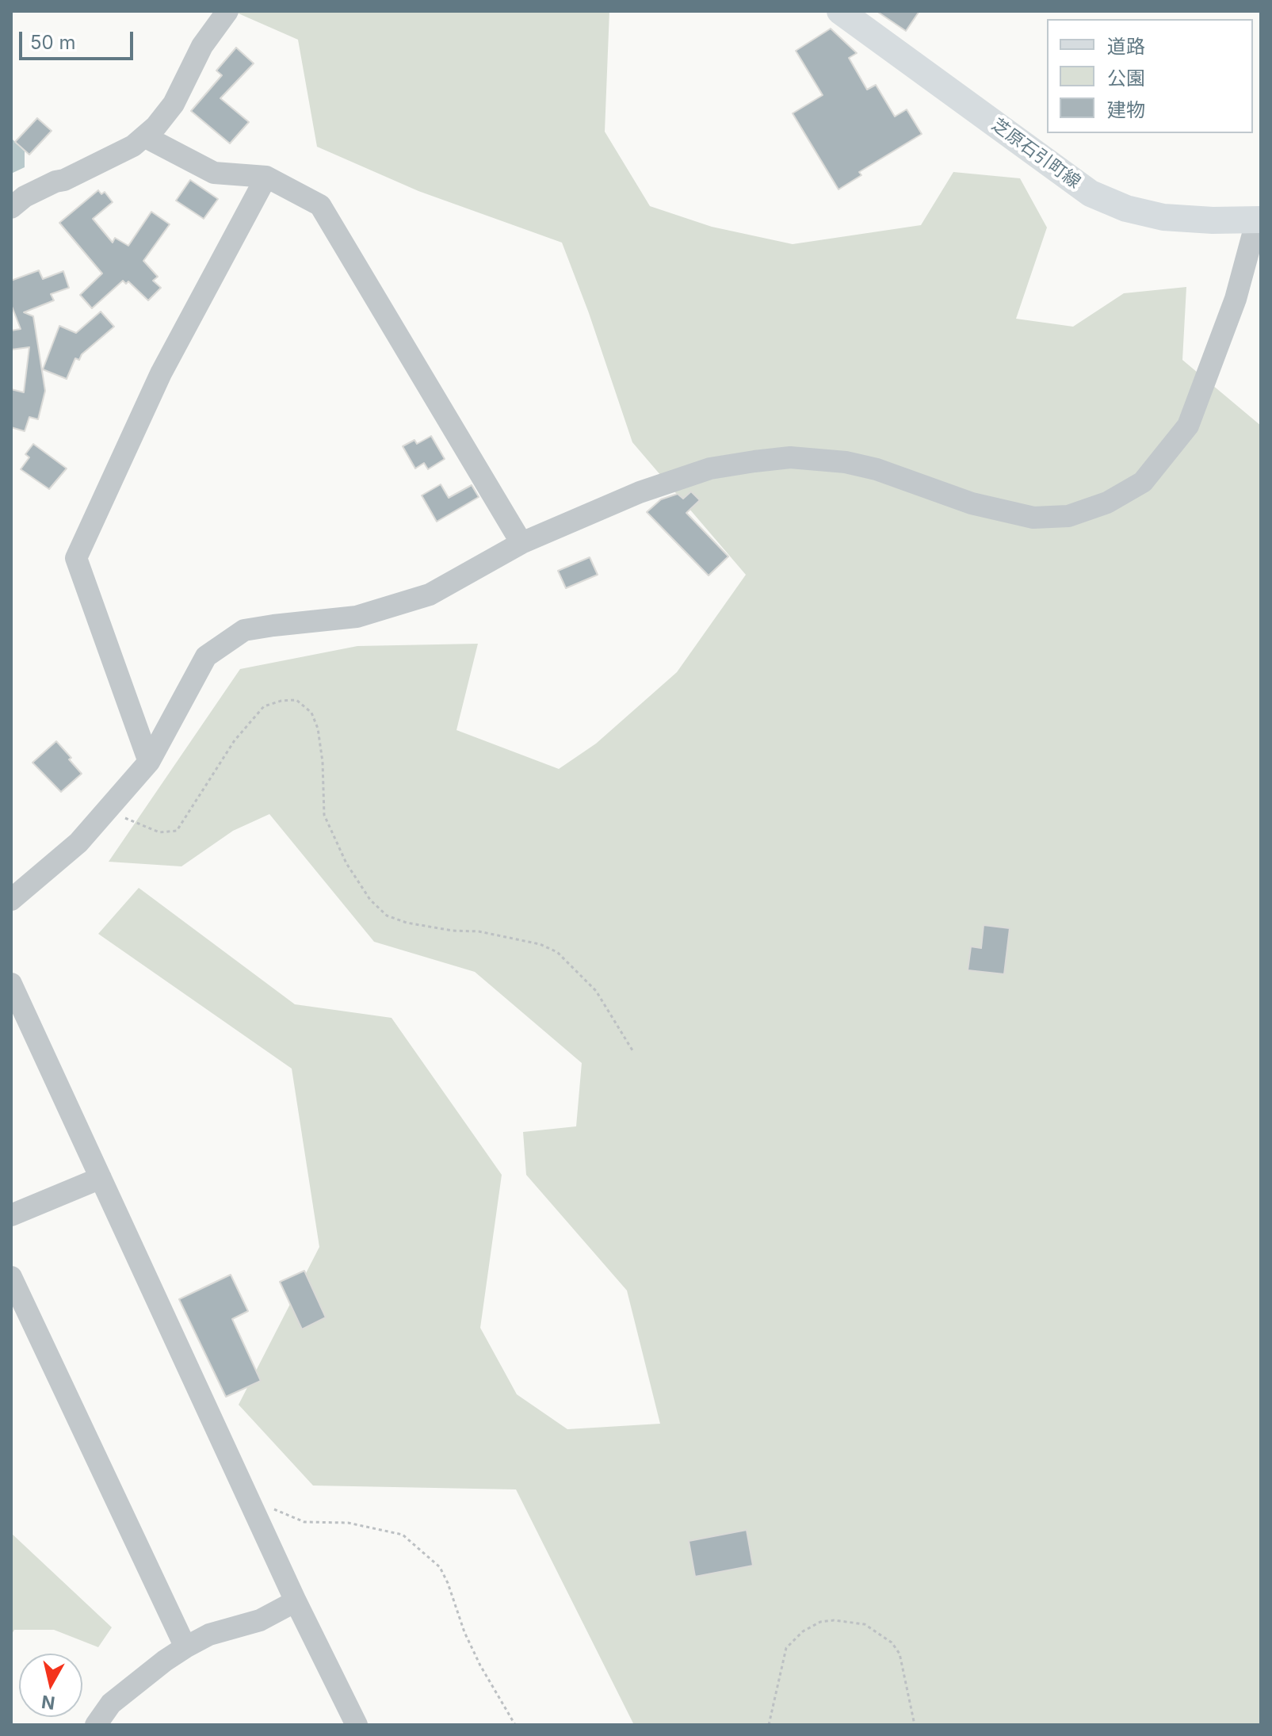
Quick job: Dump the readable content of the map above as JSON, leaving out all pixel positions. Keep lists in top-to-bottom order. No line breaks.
{"streets":{"main road":["芝原石引町線"]},"legend":["道路","公園","建物"],"scale_bar":"50 m","north":"bottom"}
